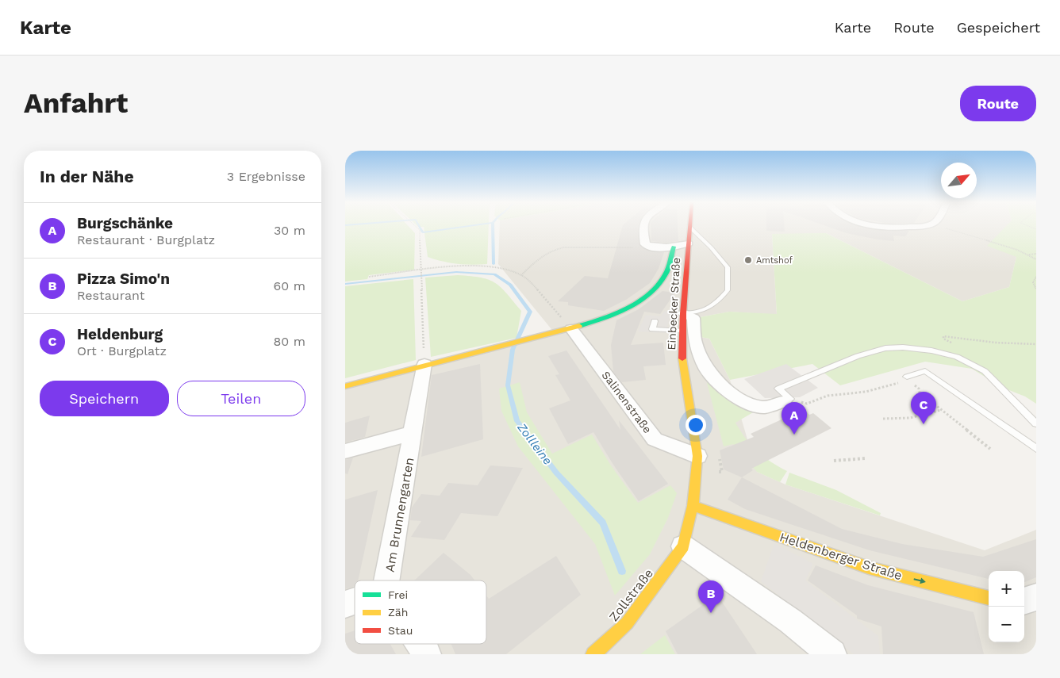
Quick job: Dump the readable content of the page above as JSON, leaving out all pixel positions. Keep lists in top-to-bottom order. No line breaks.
{"streets":{"street":["Einbecker Straße","Salinenstraße","Am Brunnengarten","Heldenberger Straße","Zollstraße"]},"crossings":[["Einbecker Straße","Salinenstraße"],["Einbecker Straße","Heldenberger Straße"],["Einbecker Straße","Zollstraße"]],"water":["Zollleine"],"places":["Amtshof"],"legend":["Frei","Zäh","Stau"],"north":"top right","page":{"header":"Karte","nav":["Karte","Route","Gespeichert"],"buttons":["Route",["Speichern","Teilen"]],"title":"Anfahrt","heading":["In der Nähe","3 Ergebnisse"],"list":[{"mark":"A","name":"Burgschänke","note":"Restaurant · Burgplatz","value":"30 m"},{"mark":"B","name":"Pizza Simo'n","note":"Restaurant","value":"60 m"},{"mark":"C","name":"Heldenburg","note":"Ort · Burgplatz","value":"80 m"}],"pins":["C","A","B"],"map_buttons":["+","−"]}}
